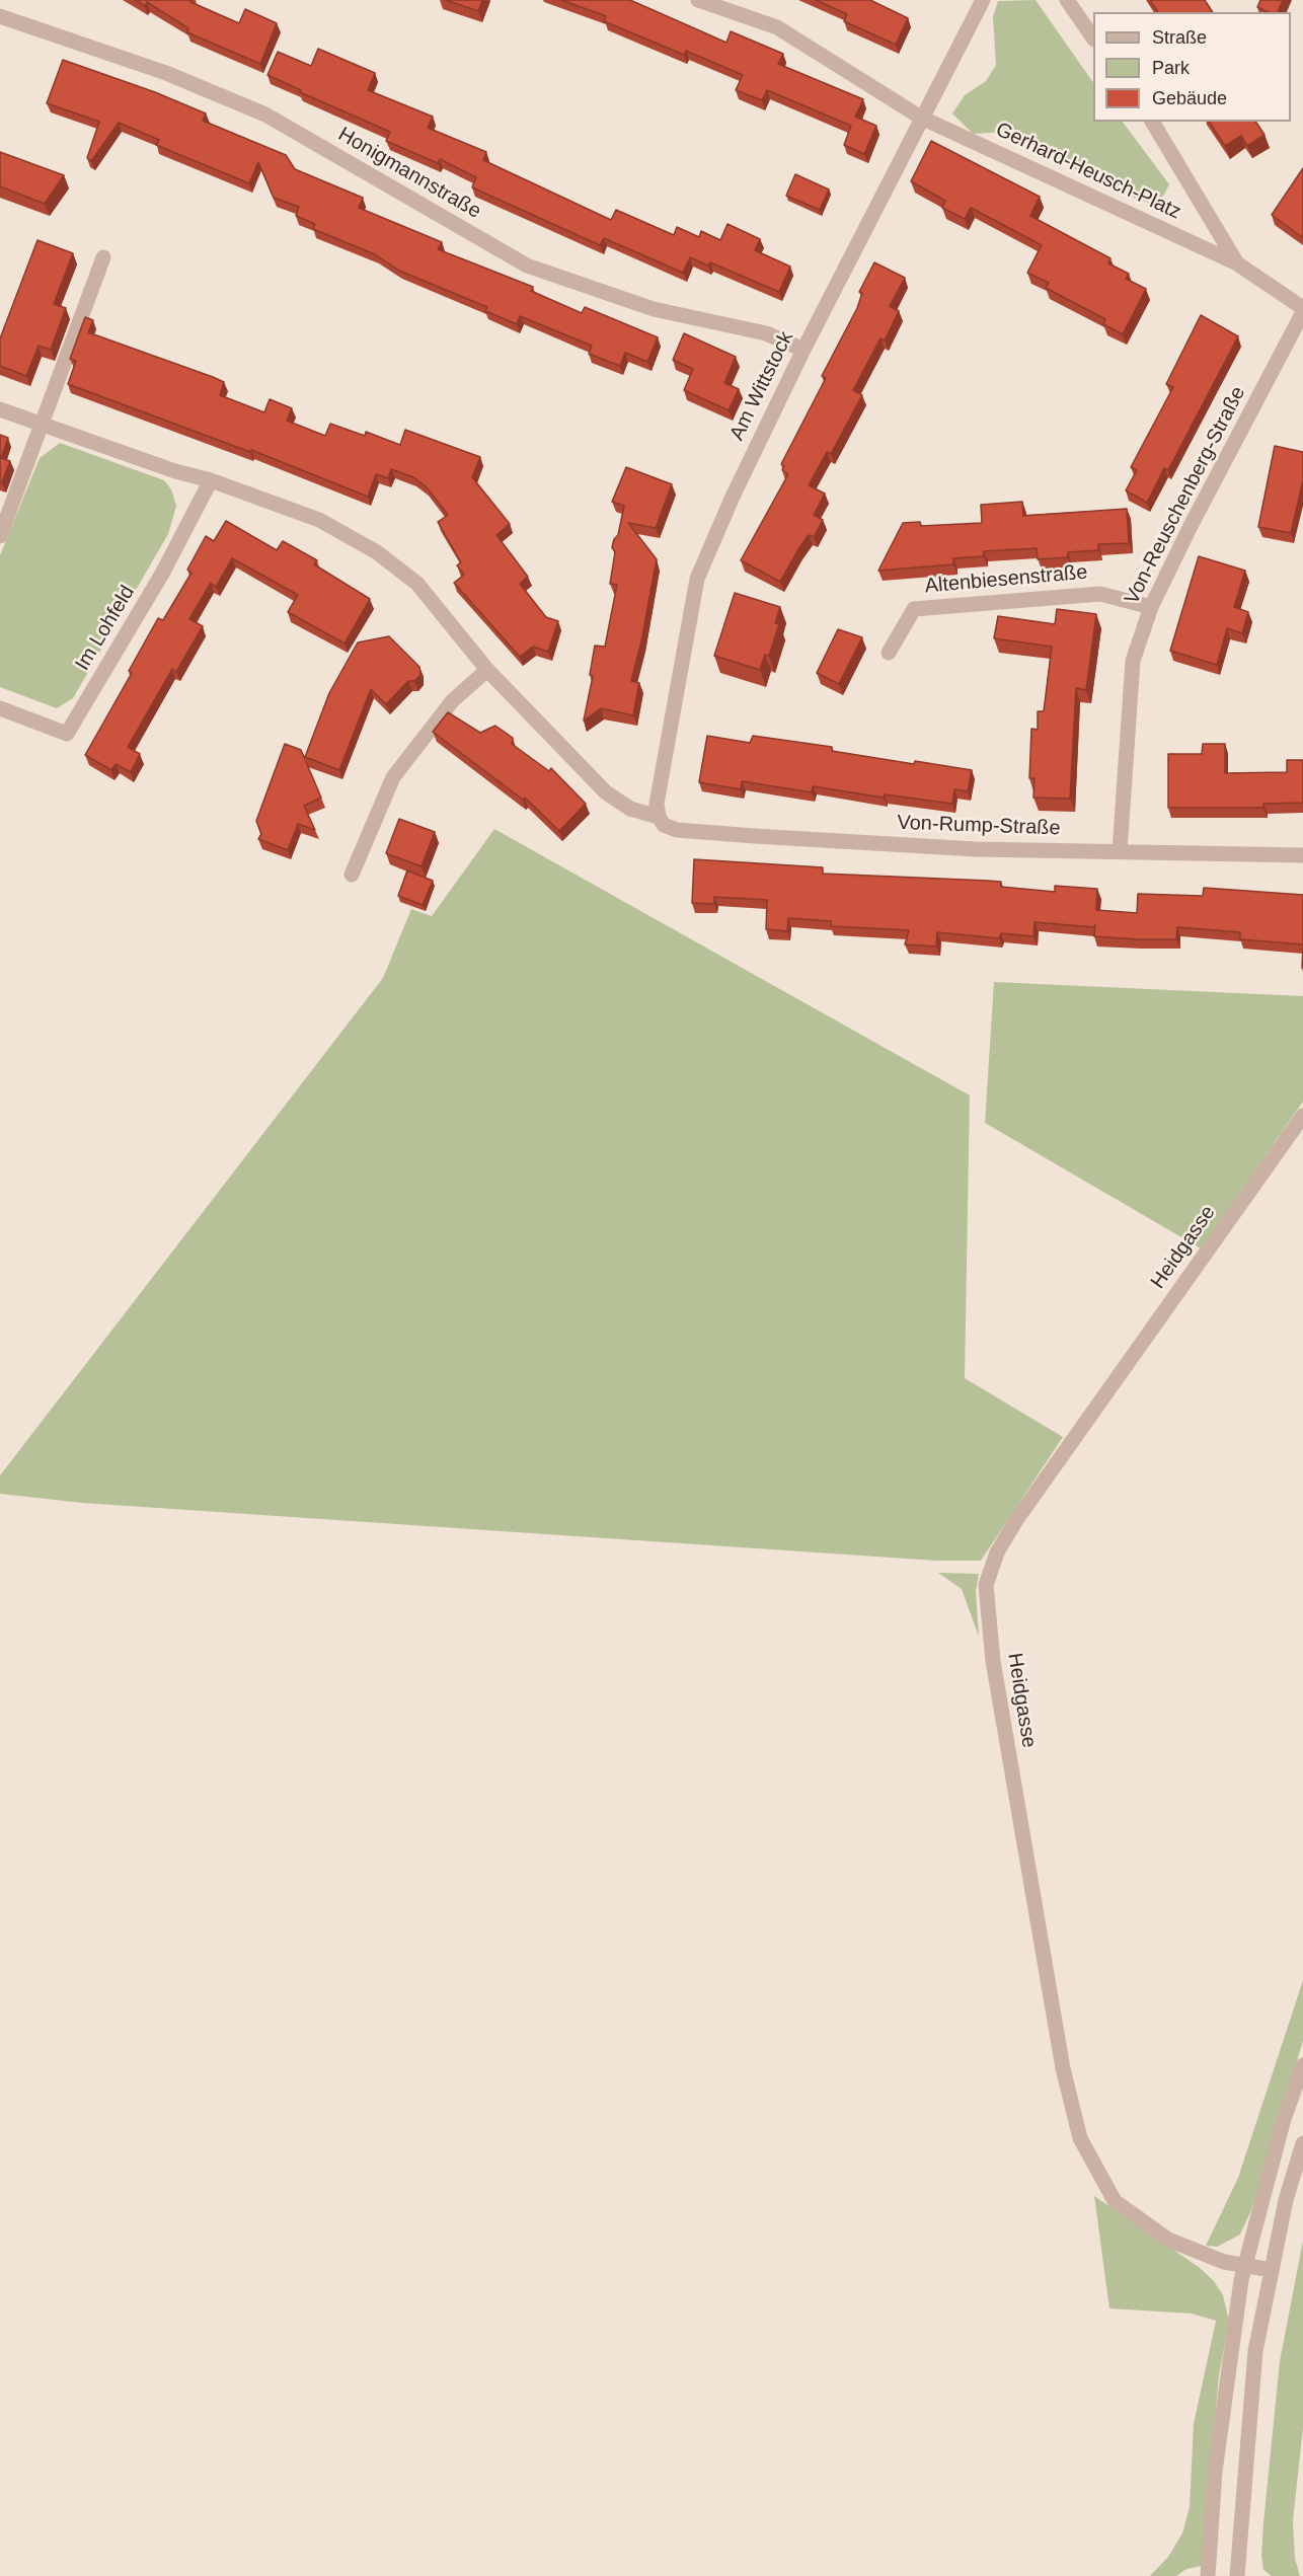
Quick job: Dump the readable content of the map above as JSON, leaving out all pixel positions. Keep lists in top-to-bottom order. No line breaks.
{"streets":{"street":["Gerhard-Heusch-Platz","Honigmannstraße","Am Wittstock","Von-Reuschenberg-Straße","Altenbiesenstraße","Im Lohfeld","Von-Rump-Straße","Heidgasse"]},"crossings":[["Gerhard-Heusch-Platz","Am Wittstock"],["Honigmannstraße","Am Wittstock"],["Am Wittstock","Von-Rump-Straße"],["Von-Reuschenberg-Straße","Altenbiesenstraße"],["Von-Reuschenberg-Straße","Von-Rump-Straße"]],"legend":["Straße","Park","Gebäude"]}
